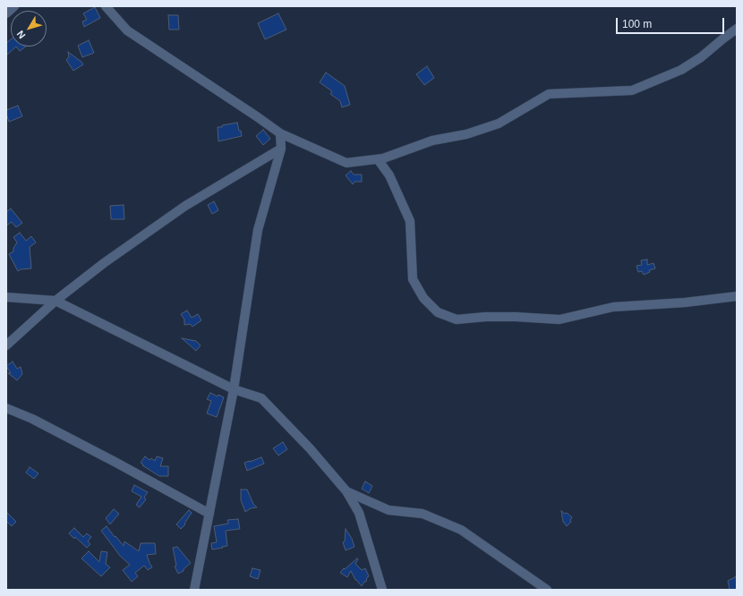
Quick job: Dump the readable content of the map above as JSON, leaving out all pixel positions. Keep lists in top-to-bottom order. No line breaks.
{"scale_bar":"100 m","north":"bottom left"}
